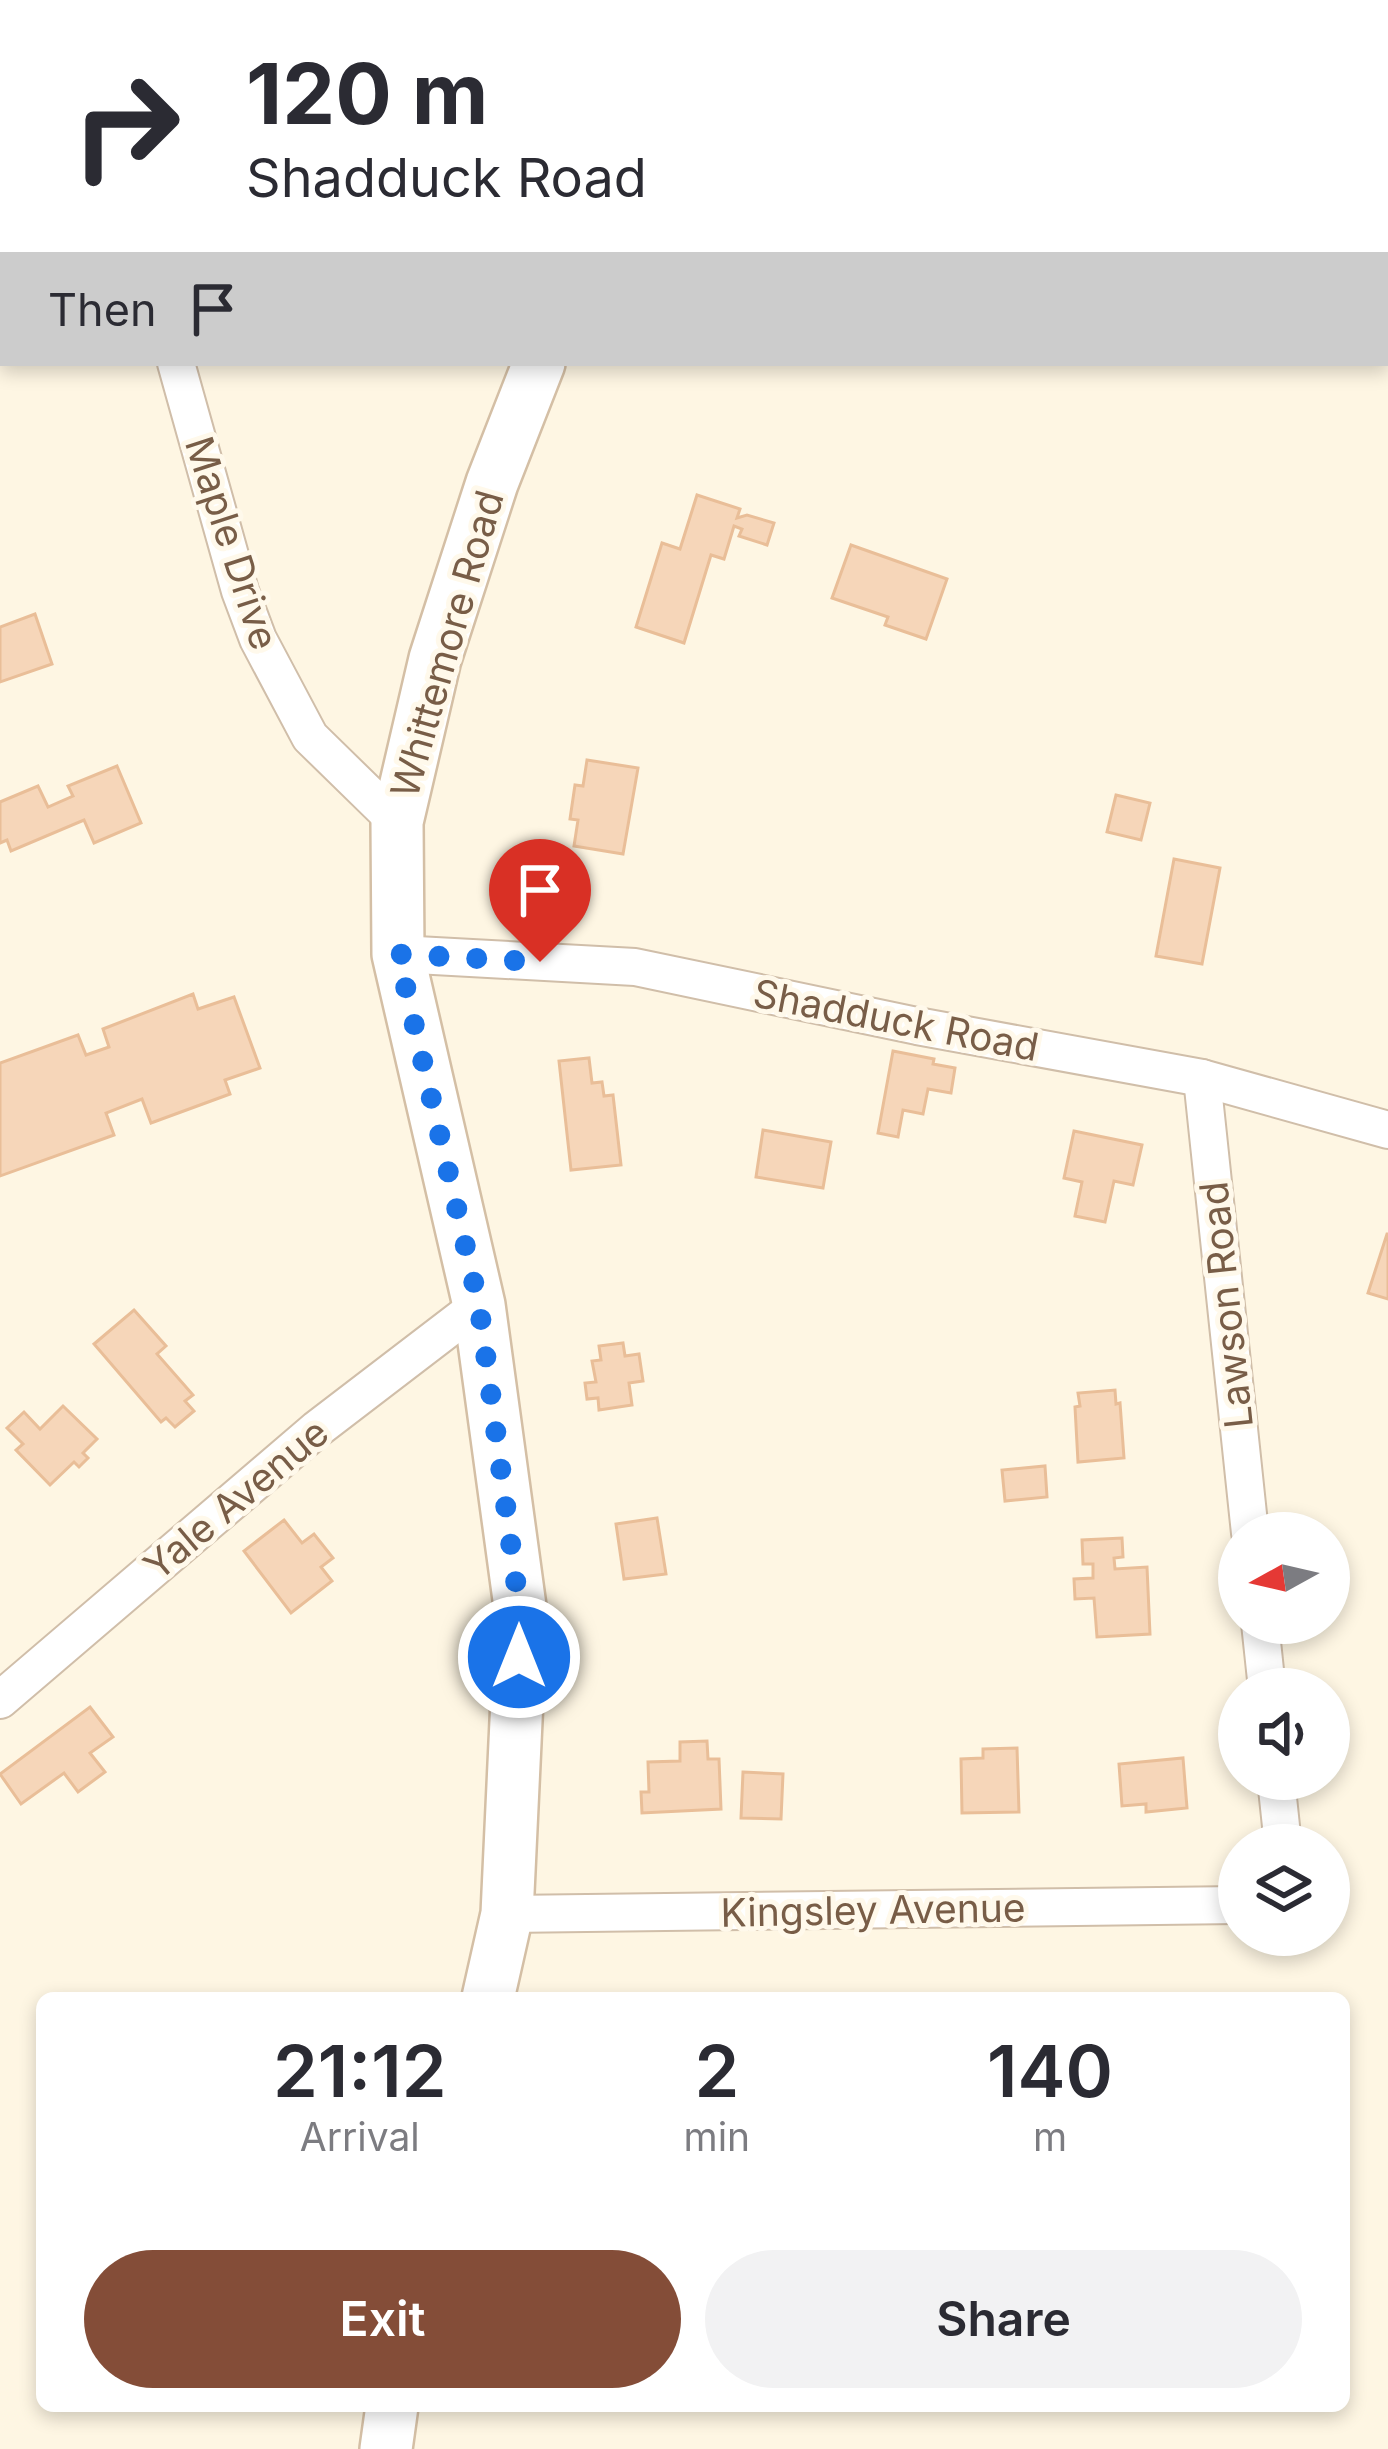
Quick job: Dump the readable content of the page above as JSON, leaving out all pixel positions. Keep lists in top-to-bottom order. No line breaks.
{"streets":{"main road":["Whittemore Road"],"street":["Maple Drive","Shadduck Road","Lawson Road","Yale Avenue","Kingsley Avenue"]},"crossings":[["Maple Drive","Whittemore Road"],["Whittemore Road","Shadduck Road"],["Whittemore Road","Yale Avenue"],["Whittemore Road","Kingsley Avenue"],["Shadduck Road","Lawson Road"]],"north":"left","page":{"turn":["120 m","Shadduck Road"],"then":"Then","eta":["21:12","Arrival","2","min","140","m"],"buttons":["Exit","Share"]}}
